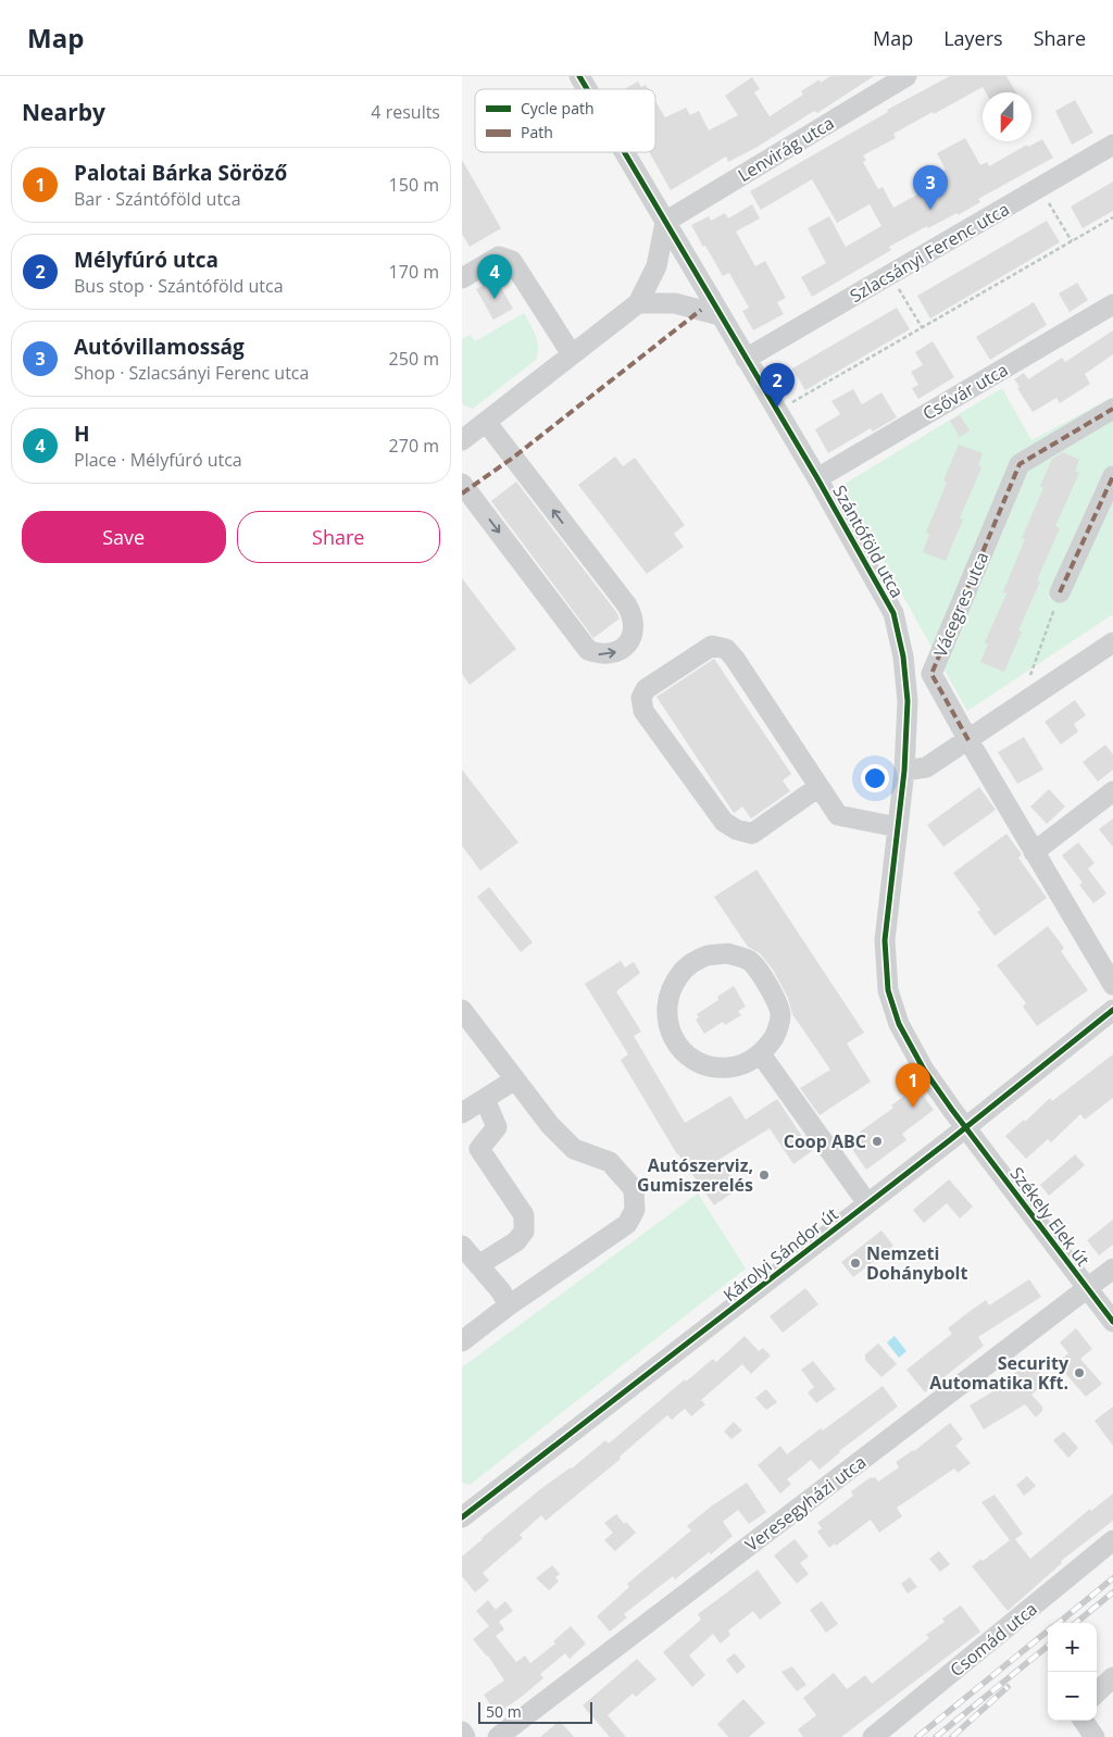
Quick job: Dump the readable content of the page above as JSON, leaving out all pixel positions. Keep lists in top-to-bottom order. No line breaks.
{"streets":{"street":["Lenvirág utca","Szlacsányi Ferenc utca","Csővár utca","Szántóföld utca","Vácegres utca","Székely Elek út","Károlyi Sándor út","Veresegyházi utca","Csomád utca"]},"crossings":[["Lenvirág utca","Szántóföld utca"],["Szlacsányi Ferenc utca","Szántóföld utca"],["Csővár utca","Szántóföld utca"],["Szántóföld utca","Székely Elek út"],["Szántóföld utca","Károlyi Sándor út"],["Székely Elek út","Károlyi Sándor út"],["Székely Elek út","Veresegyházi utca"]],"places":["Coop ABC","Autószerviz, Gumiszerelés","Nemzeti Dohánybolt","Security Automatika Kft."],"legend":["Cycle path","Path"],"scale_bar":"50 m","north":"bottom","page":{"header":"Map","nav":["Map","Layers","Share"],"heading":["Nearby","4 results"],"list":[{"mark":"1","name":"Palotai Bárka Söröző","note":"Bar · Szántóföld utca","value":"150 m"},{"mark":"2","name":"Mélyfúró utca","note":"Bus stop · Szántóföld utca","value":"170 m"},{"mark":"3","name":"Autóvillamosság","note":"Shop · Szlacsányi Ferenc utca","value":"250 m"},{"mark":"4","name":"H","note":"Place · Mélyfúró utca","value":"270 m"}],"pins":["3","4","2","1"],"buttons":["Save","Share"],"map_buttons":["+","−"],"scale":"50 m"}}
